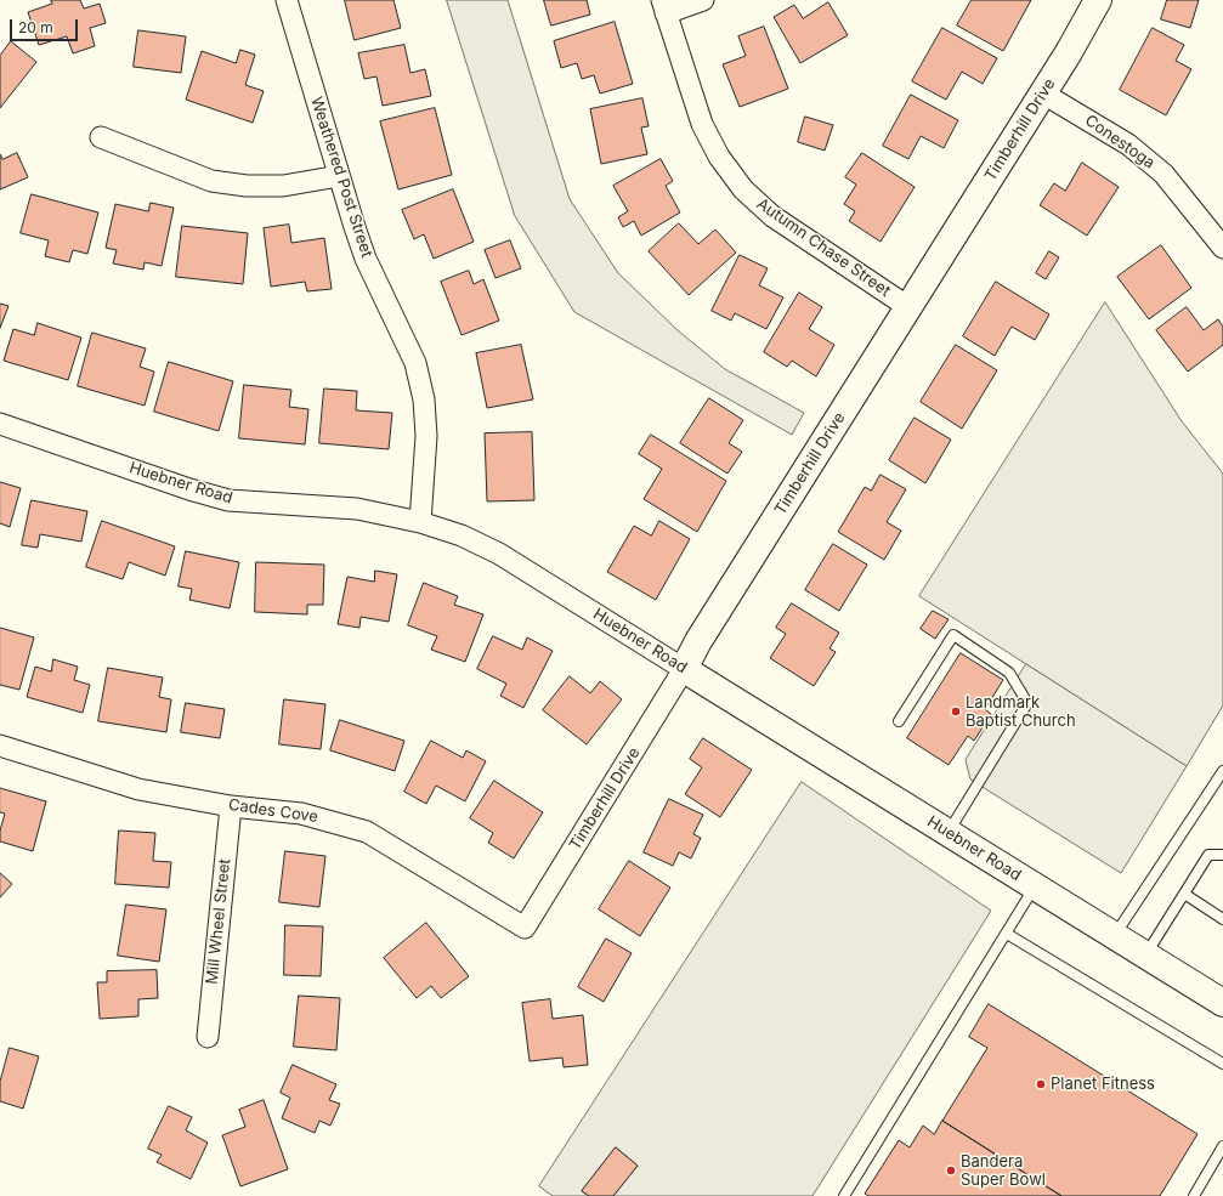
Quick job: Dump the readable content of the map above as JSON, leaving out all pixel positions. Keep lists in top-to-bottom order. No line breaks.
{"streets":{"street":["Timberhill Drive","Conestoga","Weathered Post Street","Autumn Chase Street","Huebner Road","Cades Cove","Mill Wheel Street"]},"crossings":[["Timberhill Drive","Conestoga"],["Timberhill Drive","Autumn Chase Street"],["Timberhill Drive","Huebner Road"],["Timberhill Drive","Cades Cove"],["Weathered Post Street","Huebner Road"],["Cades Cove","Mill Wheel Street"]],"places":["Landmark Baptist Church","Planet Fitness","Bandera Super Bowl"],"scale_bar":"20 m"}
